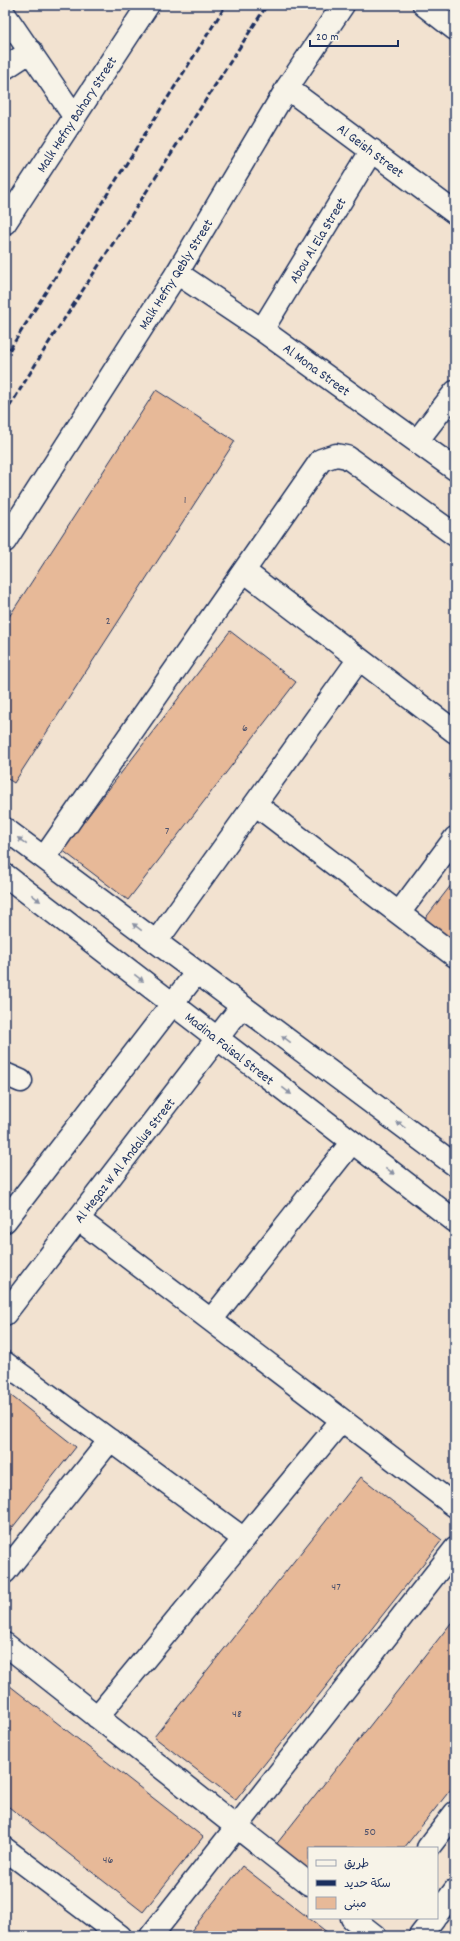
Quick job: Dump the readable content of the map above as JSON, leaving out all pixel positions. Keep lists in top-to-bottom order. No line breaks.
{"streets":{"street":["Malk Hefny Bahary Street","Al Geish Street","Abou Al Ela Street","Malk Hefny Qebly Street","Al Mona Street","Madina Faisal Street","Al Hegaz W Al Andalus Street"]},"crossings":[["Al Geish Street","Abou Al Ela Street"],["Al Geish Street","Malk Hefny Qebly Street"],["Abou Al Ela Street","Al Mona Street"],["Malk Hefny Qebly Street","Al Mona Street"],["Madina Faisal Street","Al Hegaz W Al Andalus Street"]],"house_numbers":["1","2","6","7","47","48","50","46"],"legend":["طريق","سكة حديد","مبنى"],"scale_bar":"20 m"}
